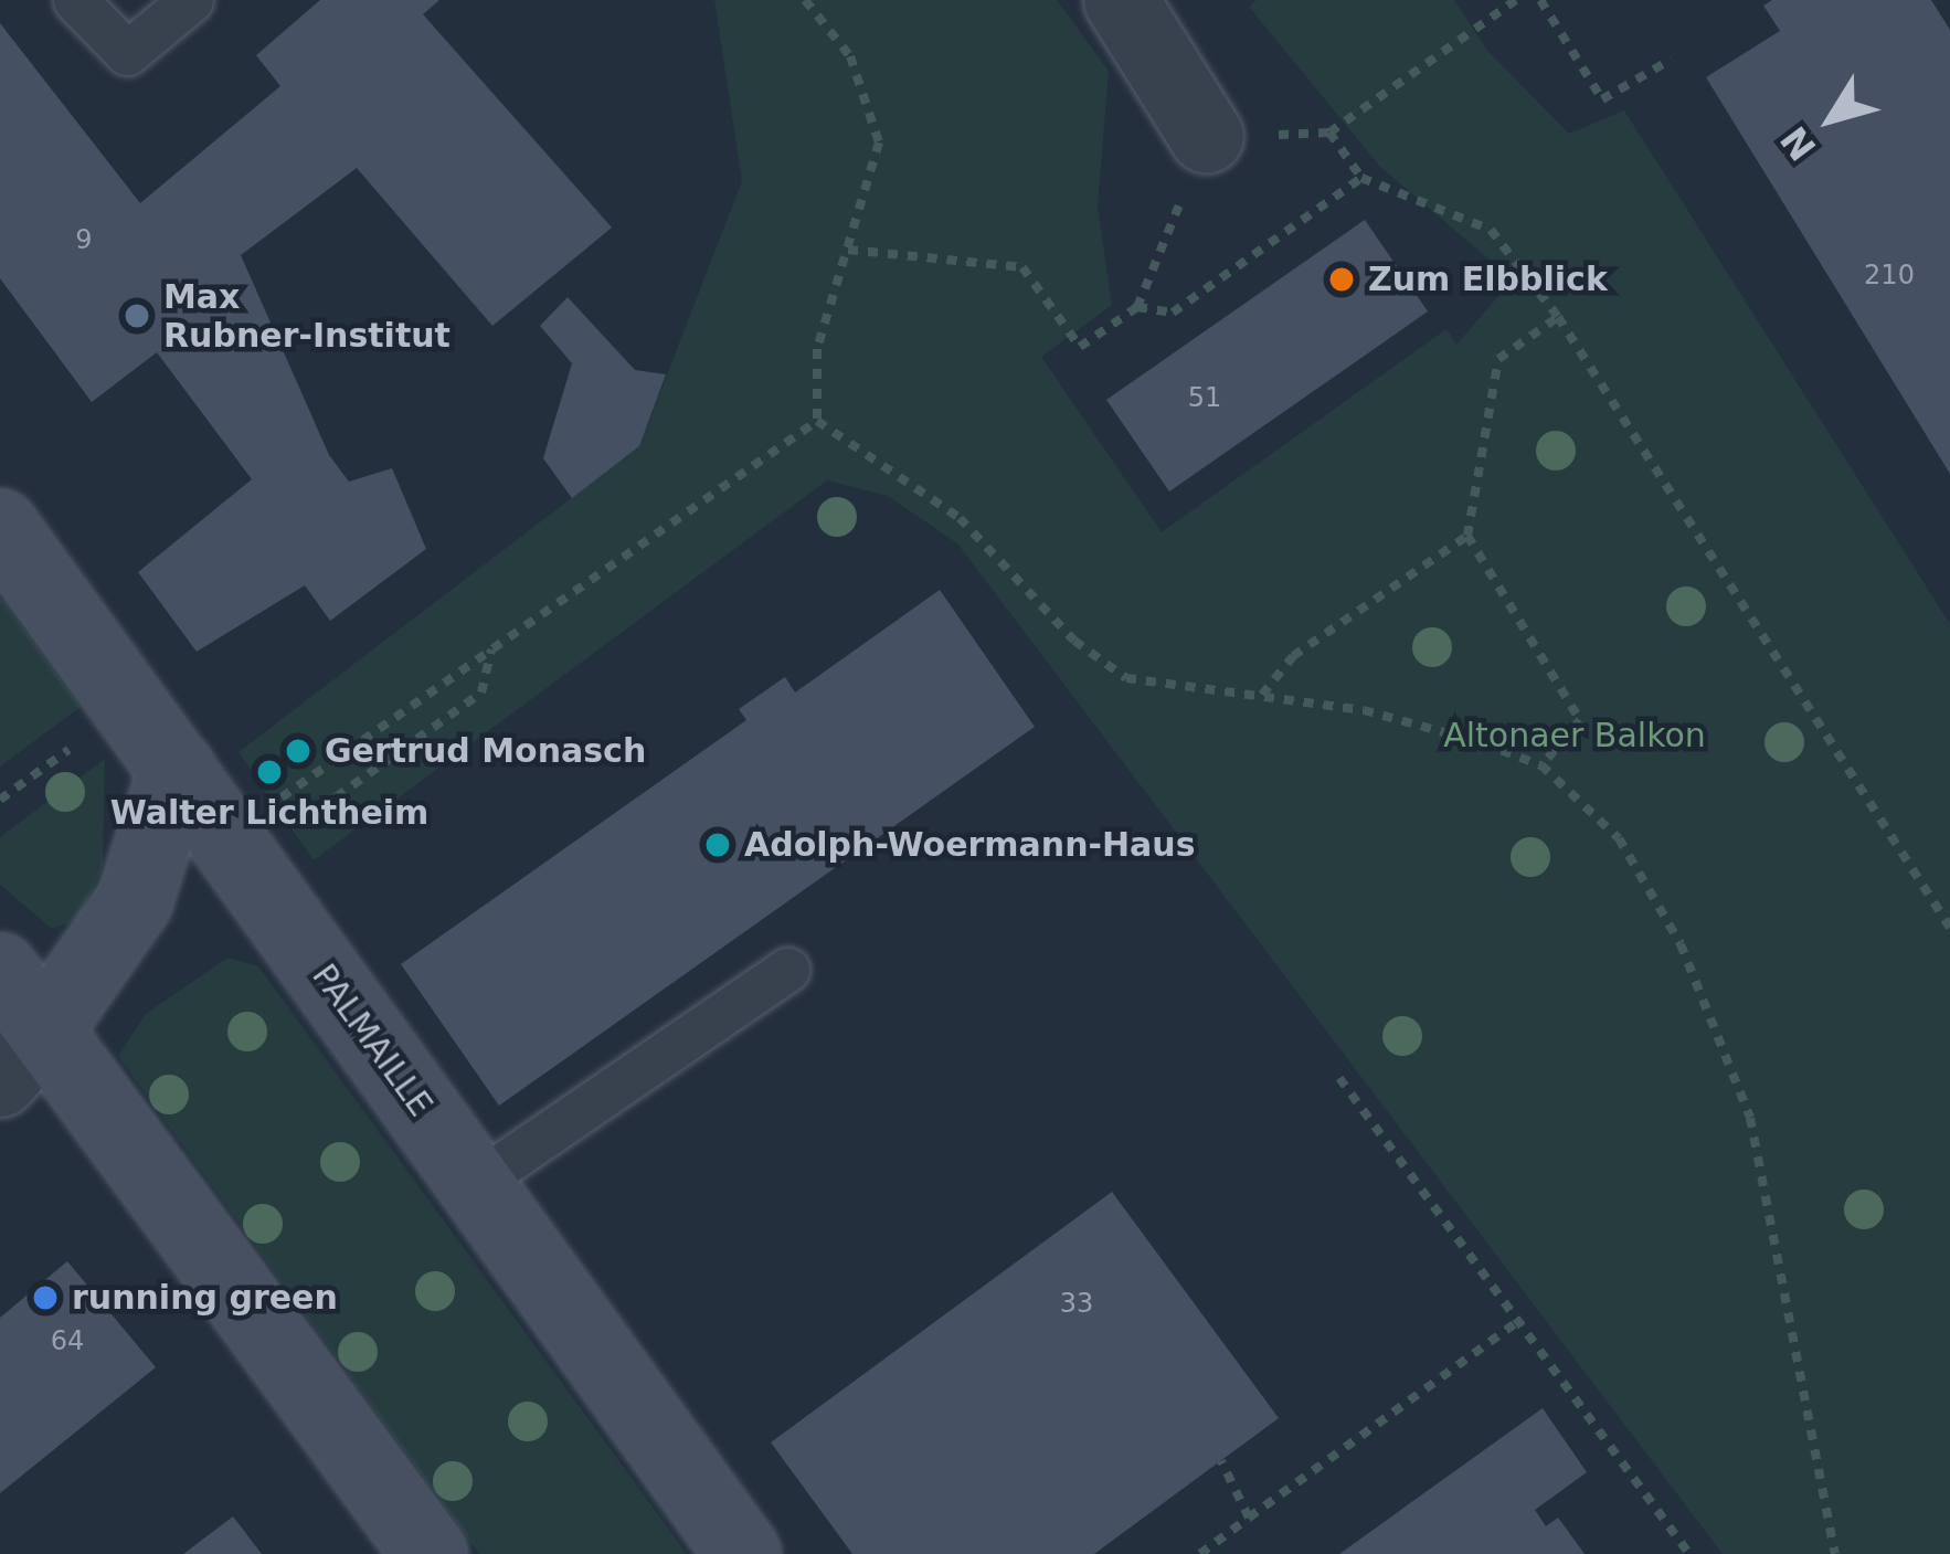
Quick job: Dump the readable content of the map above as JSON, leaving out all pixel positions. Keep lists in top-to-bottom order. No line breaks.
{"streets":{"main road":["PALMAILLE"]},"parks":["Altonaer Balkon"],"places":["Zum Elbblick","Max Rubner-Institut","Gertrud Monasch","Walter Lichtheim","Adolph-Woermann-Haus","running green"],"house_numbers":["9","210","51","33","64"],"north":"bottom left"}
